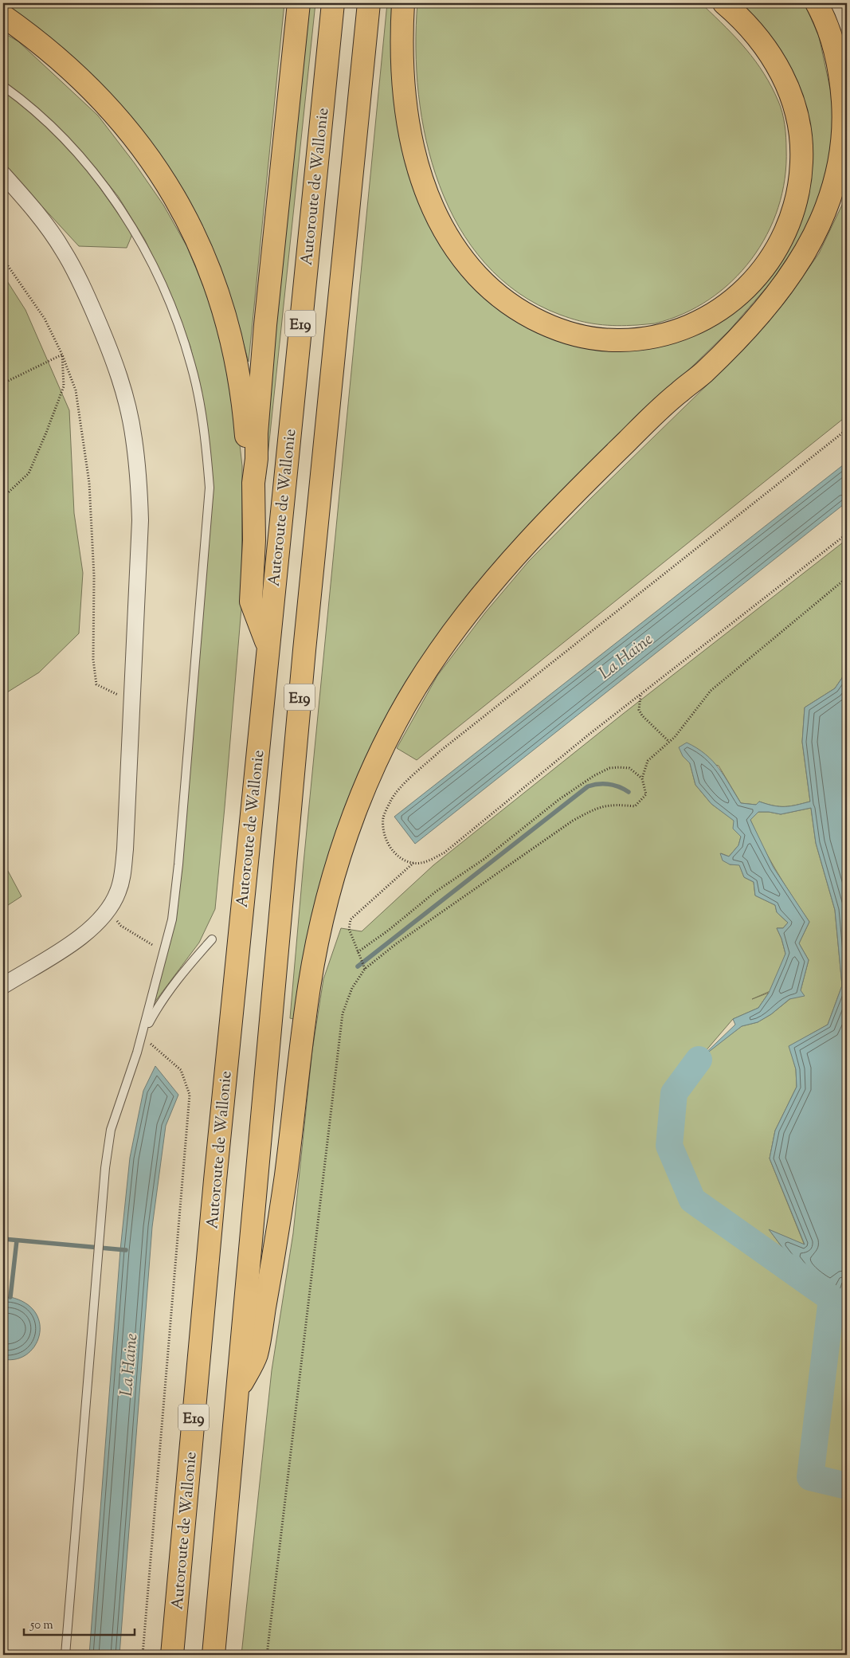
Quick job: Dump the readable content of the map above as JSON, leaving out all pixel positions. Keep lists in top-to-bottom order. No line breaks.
{"streets":{"highway":["Autoroute de Wallonie","E19"]},"water":["La Haine"],"scale_bar":"50 m"}
